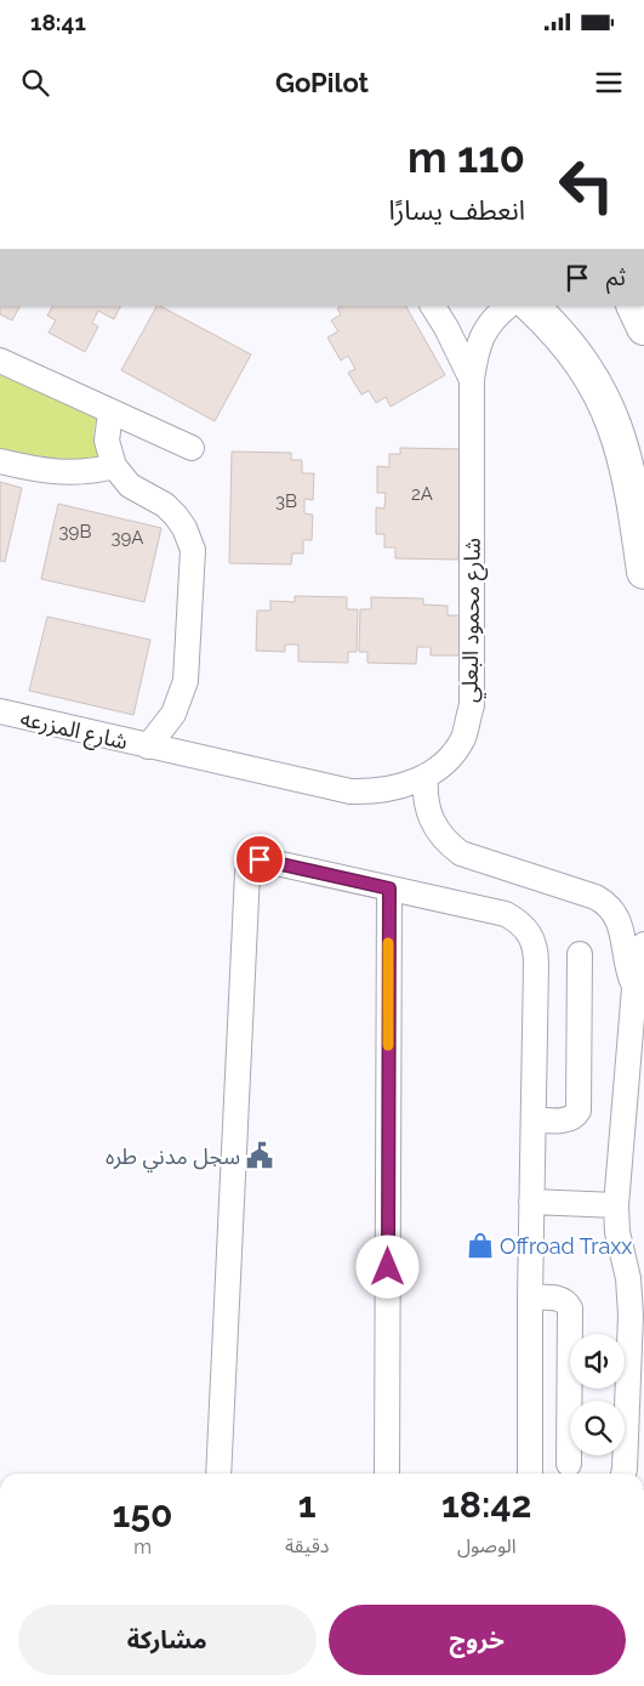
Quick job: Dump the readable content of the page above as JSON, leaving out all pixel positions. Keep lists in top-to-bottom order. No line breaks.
{"streets":{"street":["شارع محمود البعلي","شارع المزرعه"]},"crossings":[["شارع محمود البعلي","شارع المزرعه"]],"places":{"public building":["سجل مدني طره"],"shop":["Offroad Traxx"]},"house_numbers":["2A","3B","39B","39A"],"page":{"status":"18:41","header":"GoPilot","turn":["110 m","انعطف يسارًا"],"then":"ثم","eta":["18:42","الوصول","1","دقيقة","150","m"],"buttons":["خروج","مشاركة"]}}
